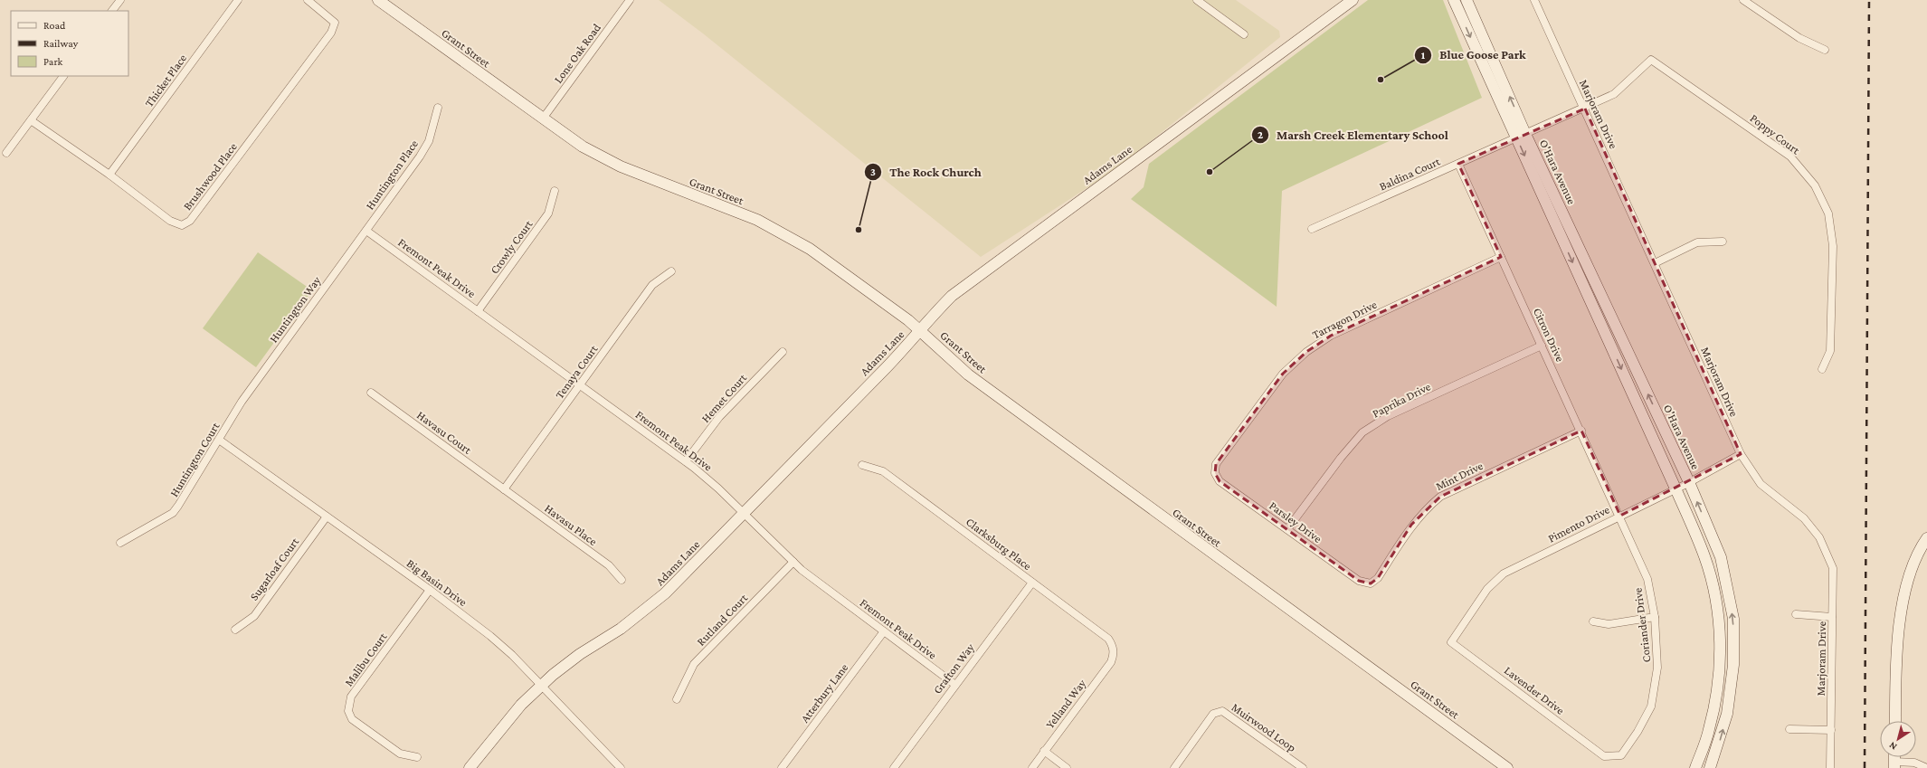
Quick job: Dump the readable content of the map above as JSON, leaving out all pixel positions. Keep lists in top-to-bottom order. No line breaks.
{"streets":{"street":["Grant Street","Lone Oak Road","Thicket Place","Marjoram Drive","Poppy Court","Adams Lane","O'Hara Avenue","Baldina Court","Huntington Place","Brushwood Place","Crowly Court","Fremont Peak Drive","Huntington Way","Tarragon Drive","Citron Drive","Tenaya Court","Hemet Court","Paprika Drive","Havasu Court","Huntington Court","Mint Drive","Parsley Drive","Pimento Drive","Havasu Place","Clarksburg Place","Sugarloaf Court","Big Basin Drive","Rutland Court","Coriander Drive","Malibu Court","Grafton Way","Lavender Drive","Atterbury Lane","Yelland Way","Muirwood Loop"]},"crossings":[["Grant Street","Lone Oak Road"],["Grant Street","Adams Lane"],["Thicket Place","Brushwood Place"],["Marjoram Drive","Baldina Court"],["Marjoram Drive","Pimento Drive"],["Poppy Court","Baldina Court"],["Adams Lane","Fremont Peak Drive"],["Adams Lane","Big Basin Drive"],["O'Hara Avenue","Baldina Court"],["O'Hara Avenue","Pimento Drive"],["Baldina Court","Citron Drive"],["Huntington Place","Fremont Peak Drive"],["Huntington Place","Huntington Way"],["Crowly Court","Fremont Peak Drive"],["Fremont Peak Drive","Huntington Way"],["Fremont Peak Drive","Tenaya Court"],["Fremont Peak Drive","Hemet Court"],["Fremont Peak Drive","Rutland Court"],["Fremont Peak Drive","Grafton Way"],["Fremont Peak Drive","Atterbury Lane"],["Huntington Way","Huntington Court"],["Tarragon Drive","Citron Drive"],["Tarragon Drive","Parsley Drive"],["Citron Drive","Paprika Drive"],["Citron Drive","Mint Drive"],["Citron Drive","Pimento Drive"],["Citron Drive","Coriander Drive"],["Tenaya Court","Havasu Court"],["Tenaya Court","Havasu Place"],["Paprika Drive","Parsley Drive"],["Havasu Court","Havasu Place"],["Huntington Court","Big Basin Drive"],["Mint Drive","Parsley Drive"],["Pimento Drive","Coriander Drive"],["Pimento Drive","Lavender Drive"],["Clarksburg Place","Grafton Way"],["Clarksburg Place","Yelland Way"],["Sugarloaf Court","Big Basin Drive"],["Big Basin Drive","Malibu Court"],["Coriander Drive","Lavender Drive"]],"places":["Blue Goose Park","Marsh Creek Elementary School","The Rock Church"],"legend":["Road","Railway","Park"],"north":"bottom left"}
